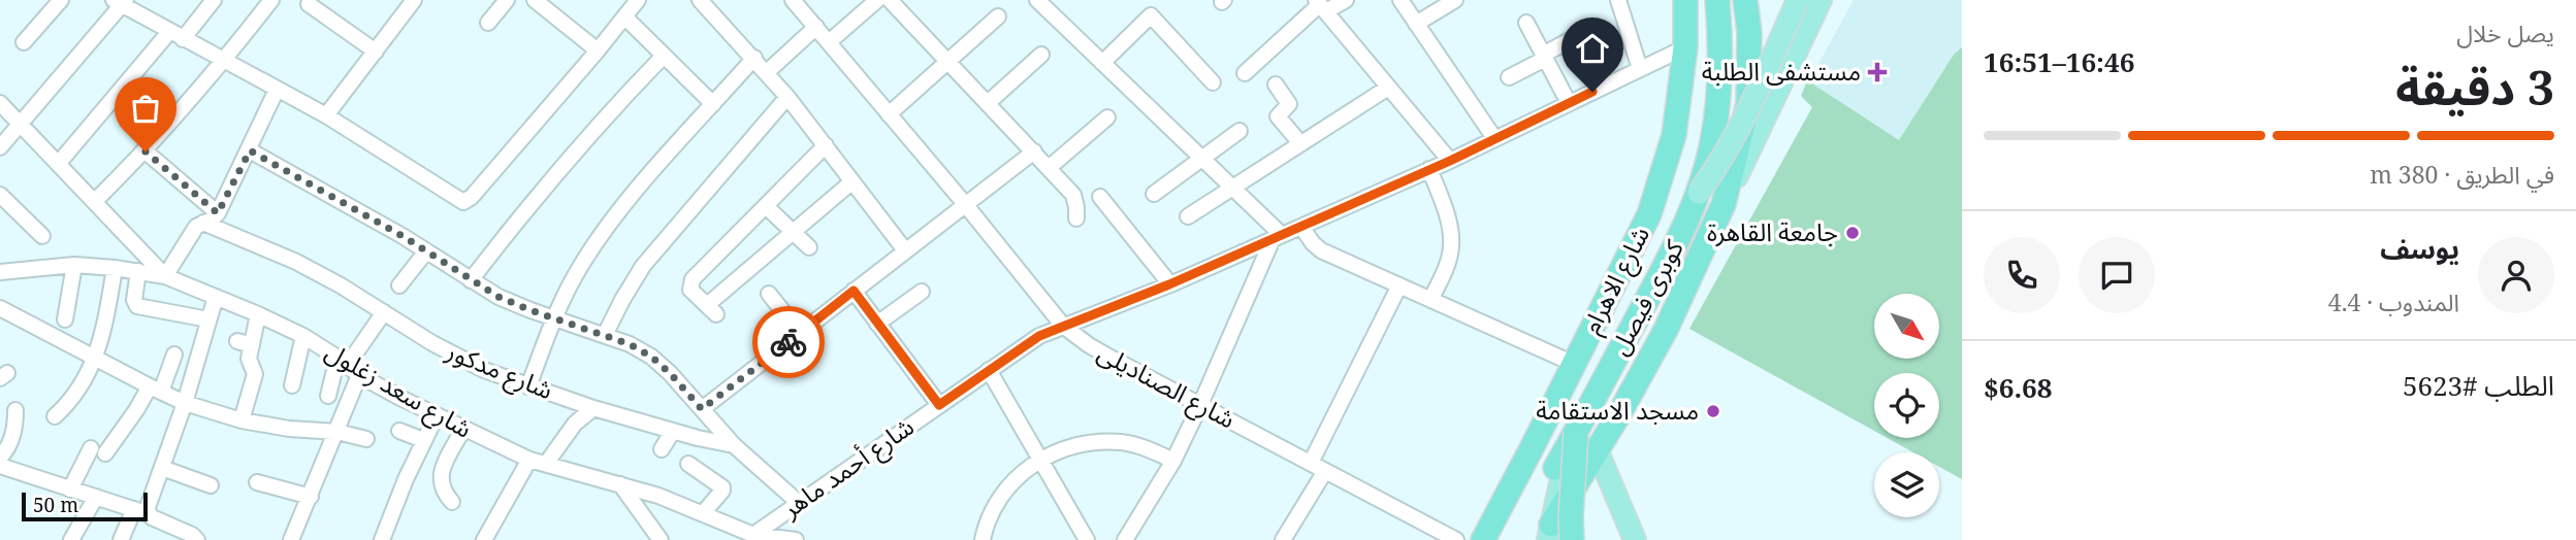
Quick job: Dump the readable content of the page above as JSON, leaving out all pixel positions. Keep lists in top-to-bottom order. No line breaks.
{"streets":{"highway":["شارع الاهرام","كوبرى فيصل"],"street":["شارع مدكور","شارع الصناديلى","شارع سعد زغلول","شارع أحمد ماهر"]},"crossings":[["شارع الاهرام","شارع أحمد ماهر"],["شارع مدكور","شارع أحمد ماهر"],["شارع الصناديلى","شارع أحمد ماهر"],["شارع سعد زغلول","شارع أحمد ماهر"]],"places":{"health":["مستشفى الطلبة"],"other":["جامعة القاهرة","مسجد الاستقامة"]},"scale_bar":"50 m","north":"bottom right","page":{"heading":["3 دقيقة","يصل خلال","16:46–16:51"],"panel":["يوسف","المندوب · 4.4","الطلب #5623","$6.68"],"bar":"في الطريق · 380 m","scale":"50 m"}}
